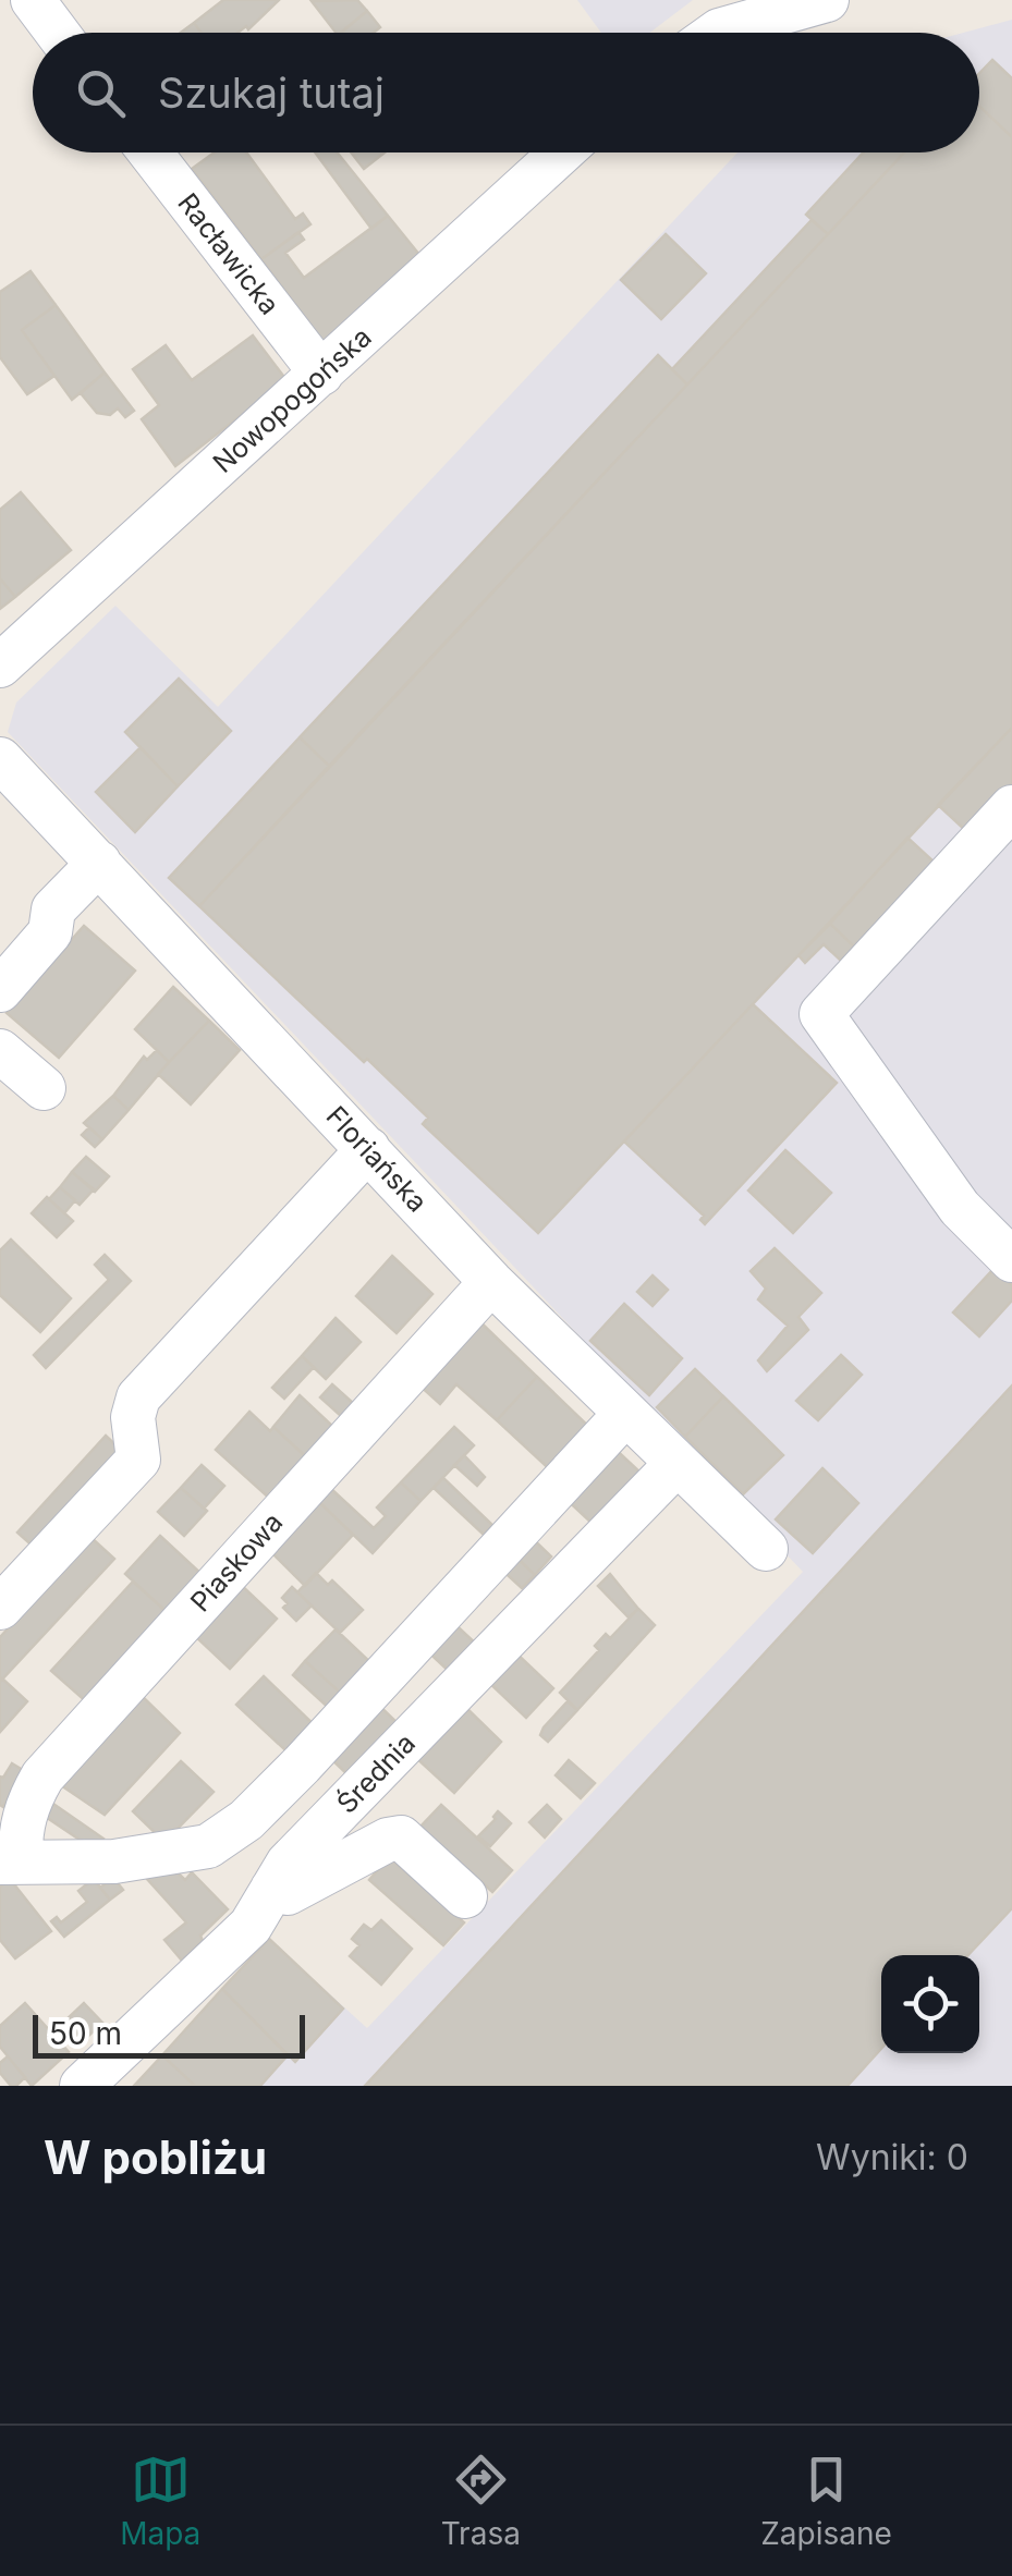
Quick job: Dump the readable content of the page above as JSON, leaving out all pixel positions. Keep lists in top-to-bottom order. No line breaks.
{"streets":{"street":["Racławicka","Nowopogońska","Floriańska","Piaskowa","Średnia"]},"crossings":[["Racławicka","Nowopogońska"],["Floriańska","Piaskowa"],["Floriańska","Średnia"]],"scale_bar":"50 m","page":{"search":"Szukaj tutaj","scale":"50 m","heading":["W pobliżu","Wyniki: 0"],"nav":["Mapa","Trasa","Zapisane"]}}
